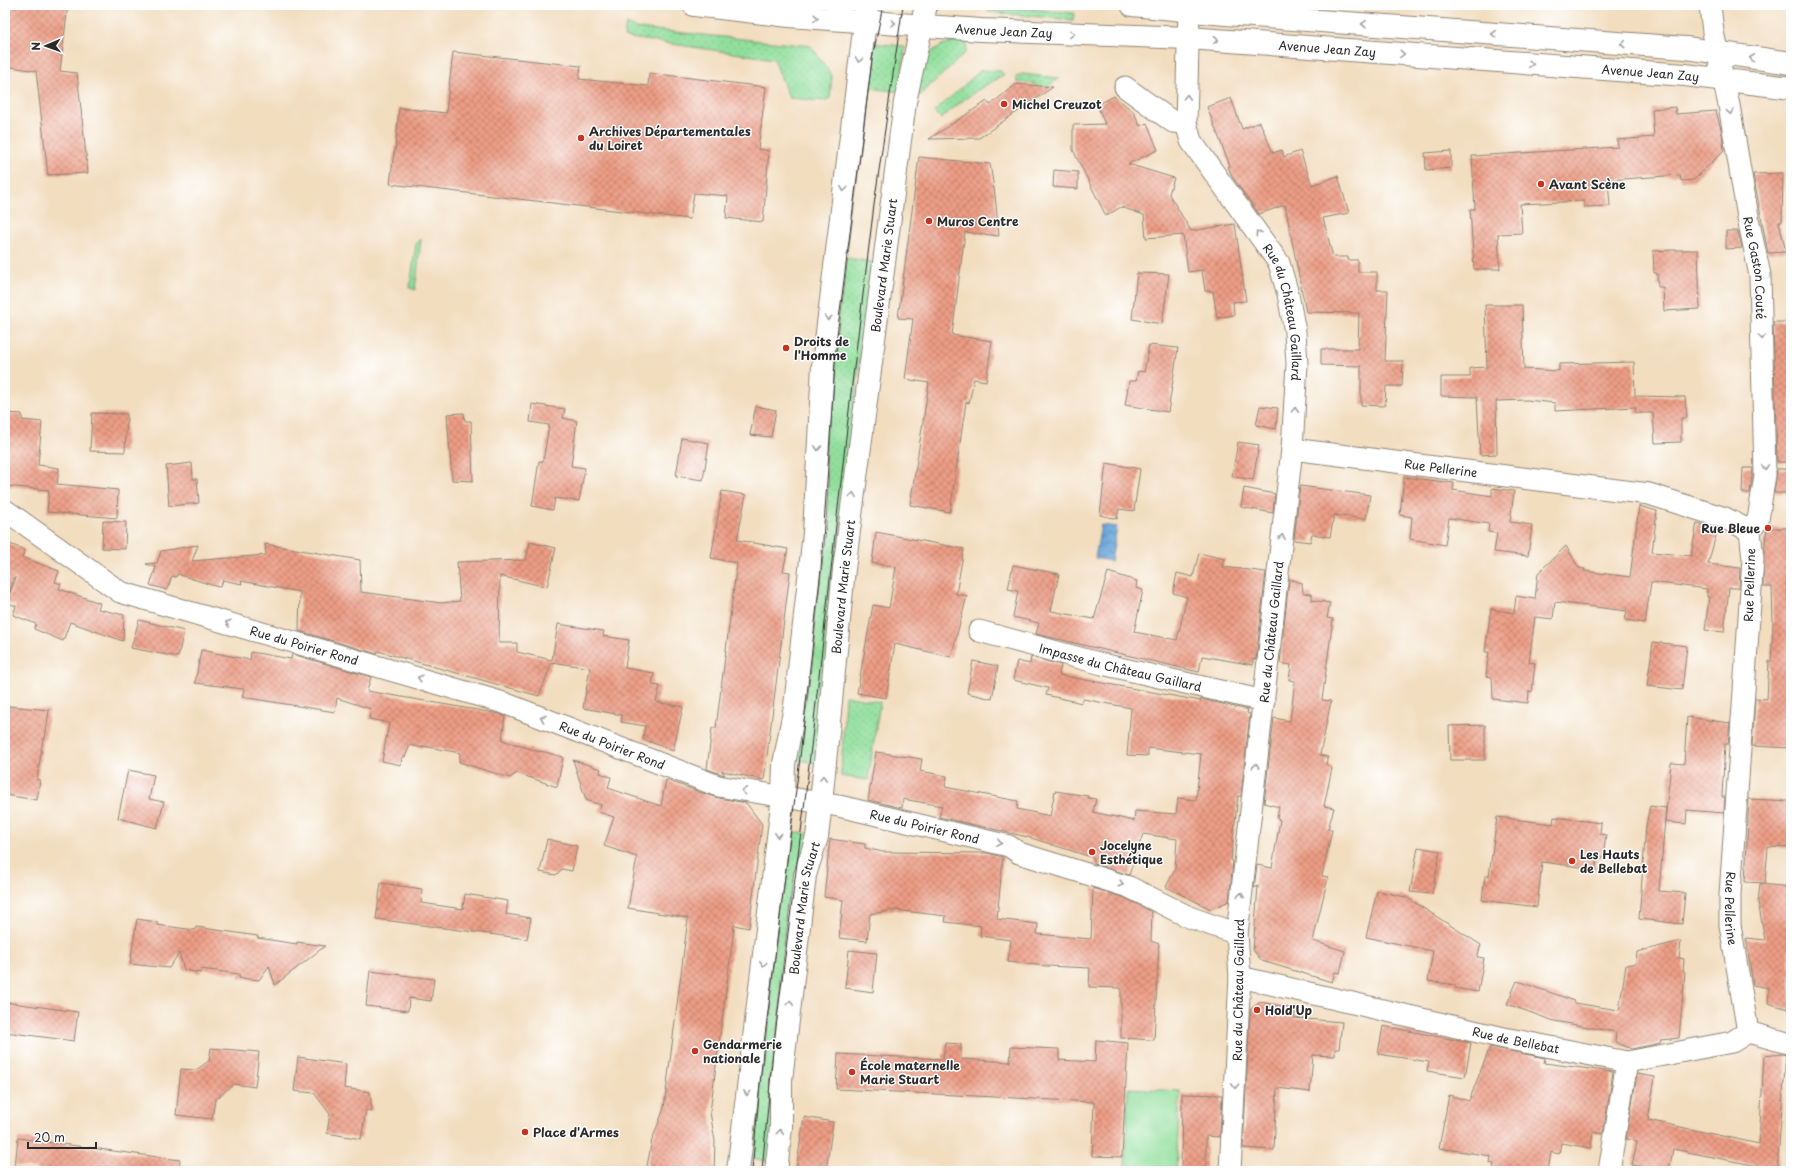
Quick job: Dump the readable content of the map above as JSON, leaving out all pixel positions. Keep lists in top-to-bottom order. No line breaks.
{"streets":{"main road":["Avenue Jean Zay","Boulevard Marie Stuart"],"street":["Rue Gaston Couté","Rue du Château Gaillard","Rue Pellerine","Rue du Poirier Rond","Impasse du Château Gaillard","Rue de Bellebat"]},"crossings":[["Avenue Jean Zay","Boulevard Marie Stuart"],["Avenue Jean Zay","Rue Gaston Couté"],["Avenue Jean Zay","Rue du Château Gaillard"],["Boulevard Marie Stuart","Rue du Poirier Rond"],["Rue Gaston Couté","Rue Pellerine"],["Rue du Château Gaillard","Rue Pellerine"],["Rue du Château Gaillard","Rue du Poirier Rond"],["Rue du Château Gaillard","Impasse du Château Gaillard"],["Rue du Château Gaillard","Rue de Bellebat"],["Rue Pellerine","Rue de Bellebat"]],"one_way":["Rue Gaston Couté"],"places":["Michel Creuzot","Archives Départementales du Loiret","Avant Scène","Muros Centre","Droits de l'Homme","Rue Bleue","Jocelyne Esthétique","Les Hauts de Bellebat","Hold'Up","Gendarmerie nationale","École maternelle Marie Stuart","Place d'Armes"],"scale_bar":"20 m","north":"left"}
